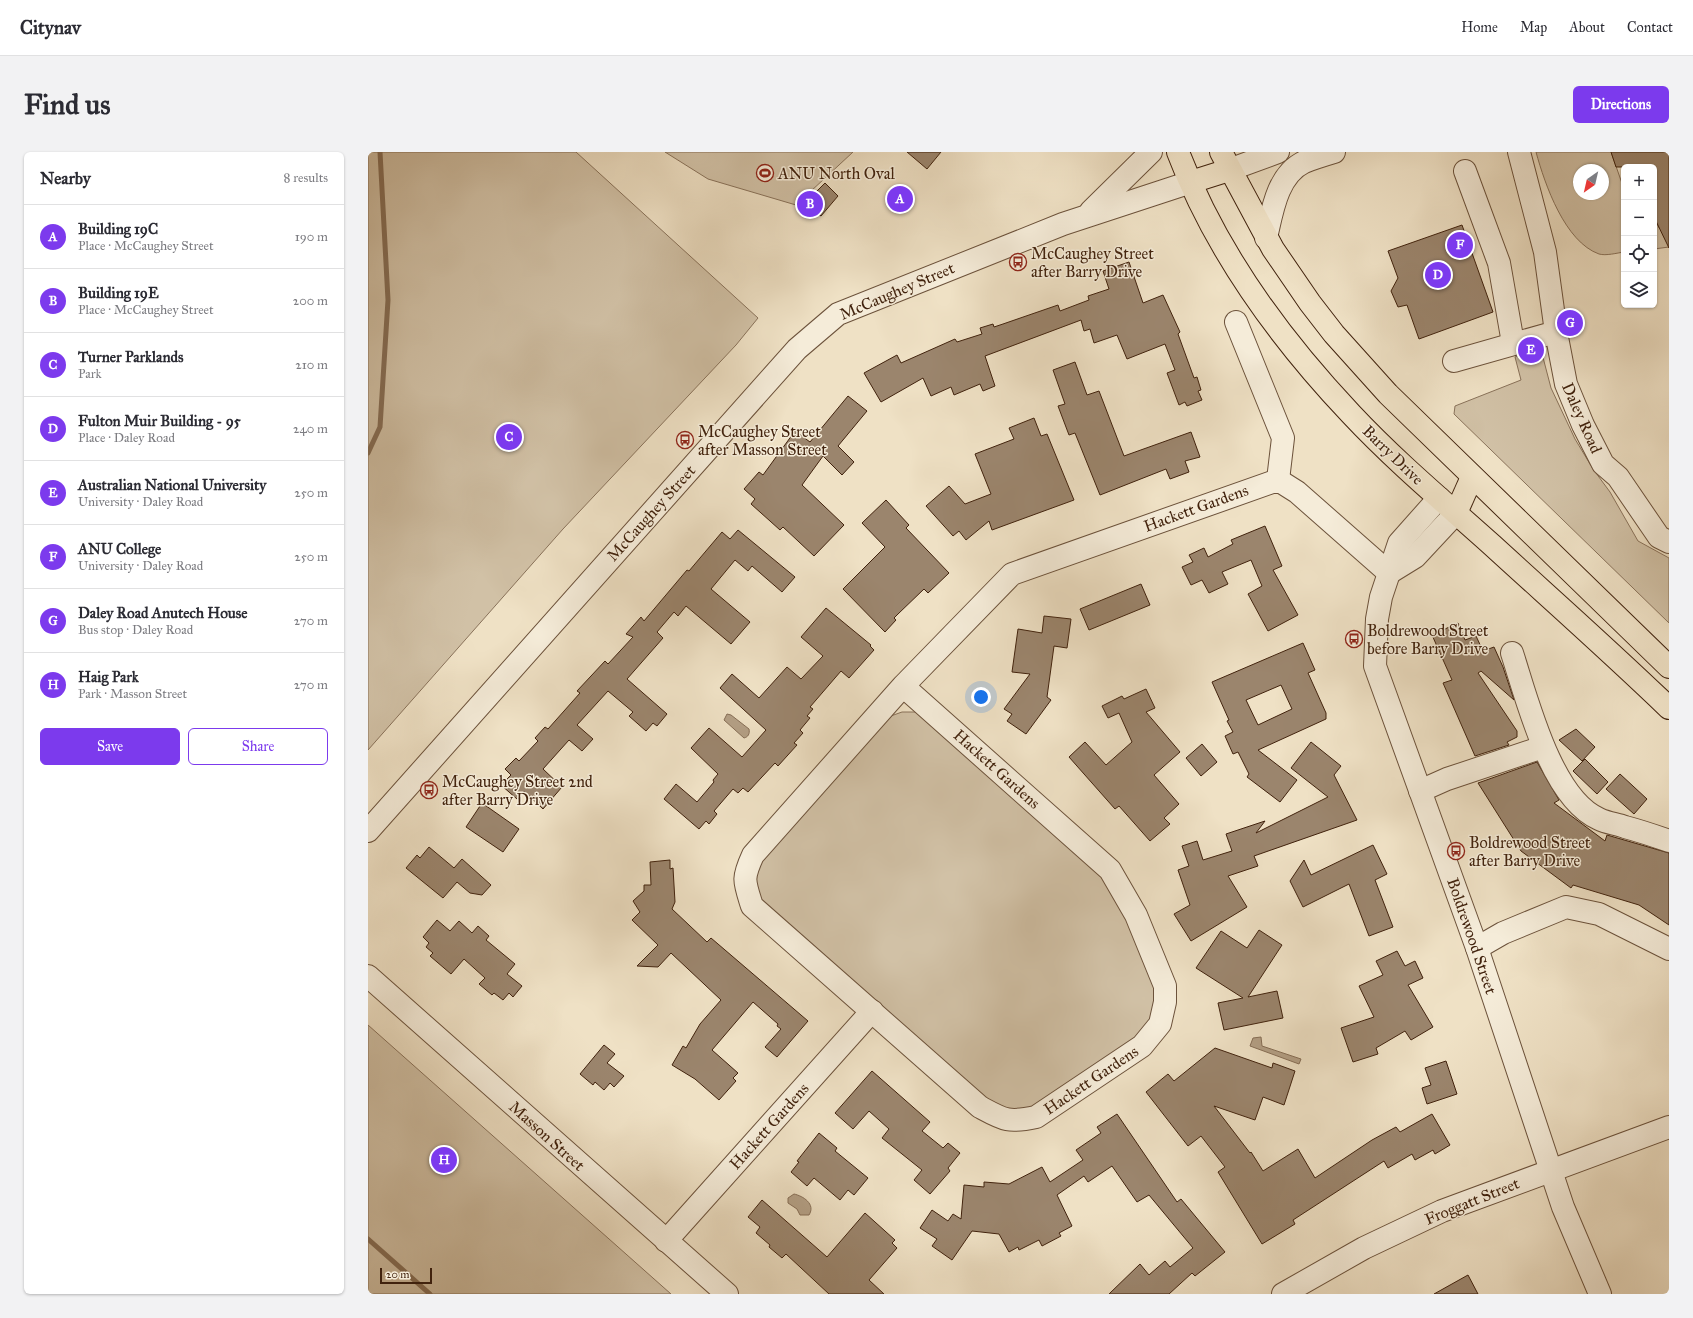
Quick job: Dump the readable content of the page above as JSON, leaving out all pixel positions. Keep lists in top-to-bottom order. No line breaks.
{"streets":{"main road":["McCaughey Street","Barry Drive"],"street":["Daley Road","Hackett Gardens","Boldrewood Street","Masson Street","Froggatt Street"]},"crossings":[["McCaughey Street","Barry Drive"],["Barry Drive","Boldrewood Street"],["Hackett Gardens","Masson Street"],["Boldrewood Street","Froggatt Street"]],"places":{"sports":["ANU North Oval"],"bus stop":["McCaughey Street after Barry Drive","McCaughey Street after Masson Street","Boldrewood Street before Barry Drive","McCaughey Street 2nd after Barry Drive","Boldrewood Street after Barry Drive"]},"scale_bar":"20 m","north":"bottom left","page":{"header":"Citynav","nav":["Home","Map","About","Contact"],"buttons":["Directions",["Save","Share"]],"title":"Find us","heading":["Nearby","8 results"],"map_buttons":["+","−"],"pins":["A","B","F","D","G","E","C","H"],"list":[{"mark":"A","name":"Building 19C","note":"Place · McCaughey Street","value":"190 m"},{"mark":"B","name":"Building 19E","note":"Place · McCaughey Street","value":"200 m"},{"mark":"C","name":"Turner Parklands","note":"Park","value":"210 m"},{"mark":"D","name":"Fulton Muir Building - 95","note":"Place · Daley Road","value":"240 m"},{"mark":"E","name":"Australian National University","note":"University · Daley Road","value":"250 m"},{"mark":"F","name":"ANU College","note":"University · Daley Road","value":"250 m"},{"mark":"G","name":"Daley Road Anutech House","note":"Bus stop · Daley Road","value":"270 m"},{"mark":"H","name":"Haig Park","note":"Park · Masson Street","value":"270 m"}],"scale":"20 m"}}
